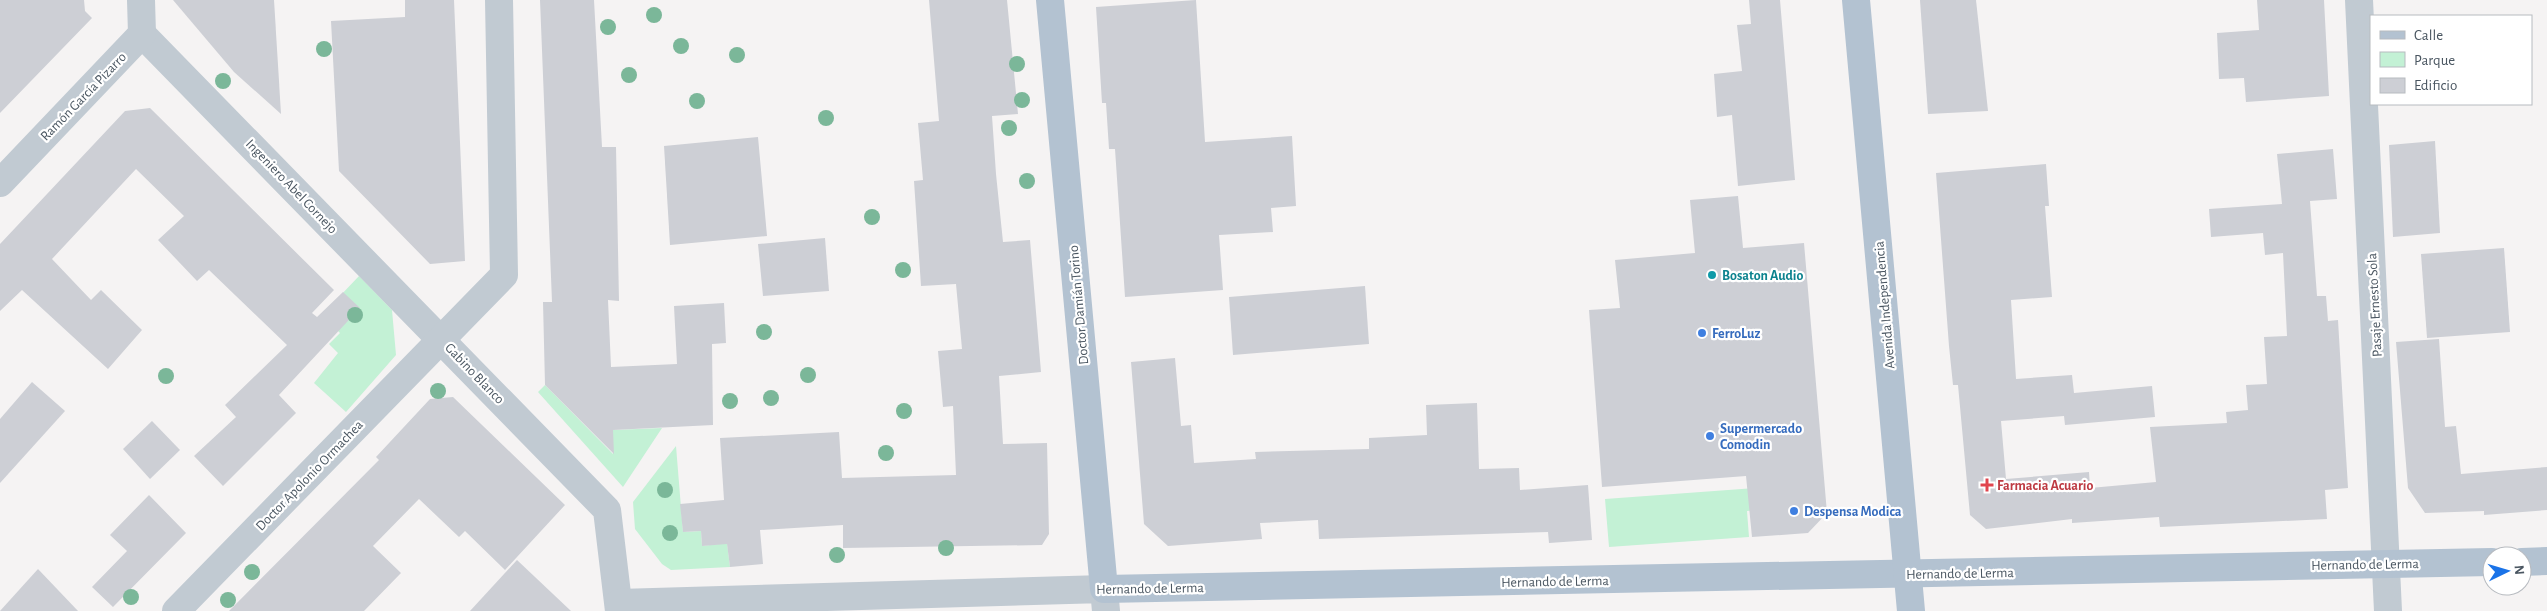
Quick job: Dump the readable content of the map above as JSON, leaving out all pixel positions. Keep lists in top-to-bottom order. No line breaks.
{"streets":{"main road":["Doctor Damián Torino","Avenida Independencia","Hernando de Lerma"],"street":["Ramón García Pizarro","Ingeniero Abel Cornejo","Pasaje Ernesto Sola","Gabino Blanco","Doctor Apolonio Ormachea"]},"crossings":[["Ramón García Pizarro","Ingeniero Abel Cornejo"],["Ingeniero Abel Cornejo","Gabino Blanco"],["Ingeniero Abel Cornejo","Doctor Apolonio Ormachea"],["Doctor Damián Torino","Hernando de Lerma"],["Avenida Independencia","Hernando de Lerma"],["Pasaje Ernesto Sola","Hernando de Lerma"],["Gabino Blanco","Doctor Apolonio Ormachea"],["Gabino Blanco","Hernando de Lerma"]],"places":{"other":["Bosaton Audio","FerroLuz","Supermercado Comodin","Despensa Modica"],"health":["Farmacia Acuario"]},"legend":["Calle","Parque","Edificio"],"north":"right"}
